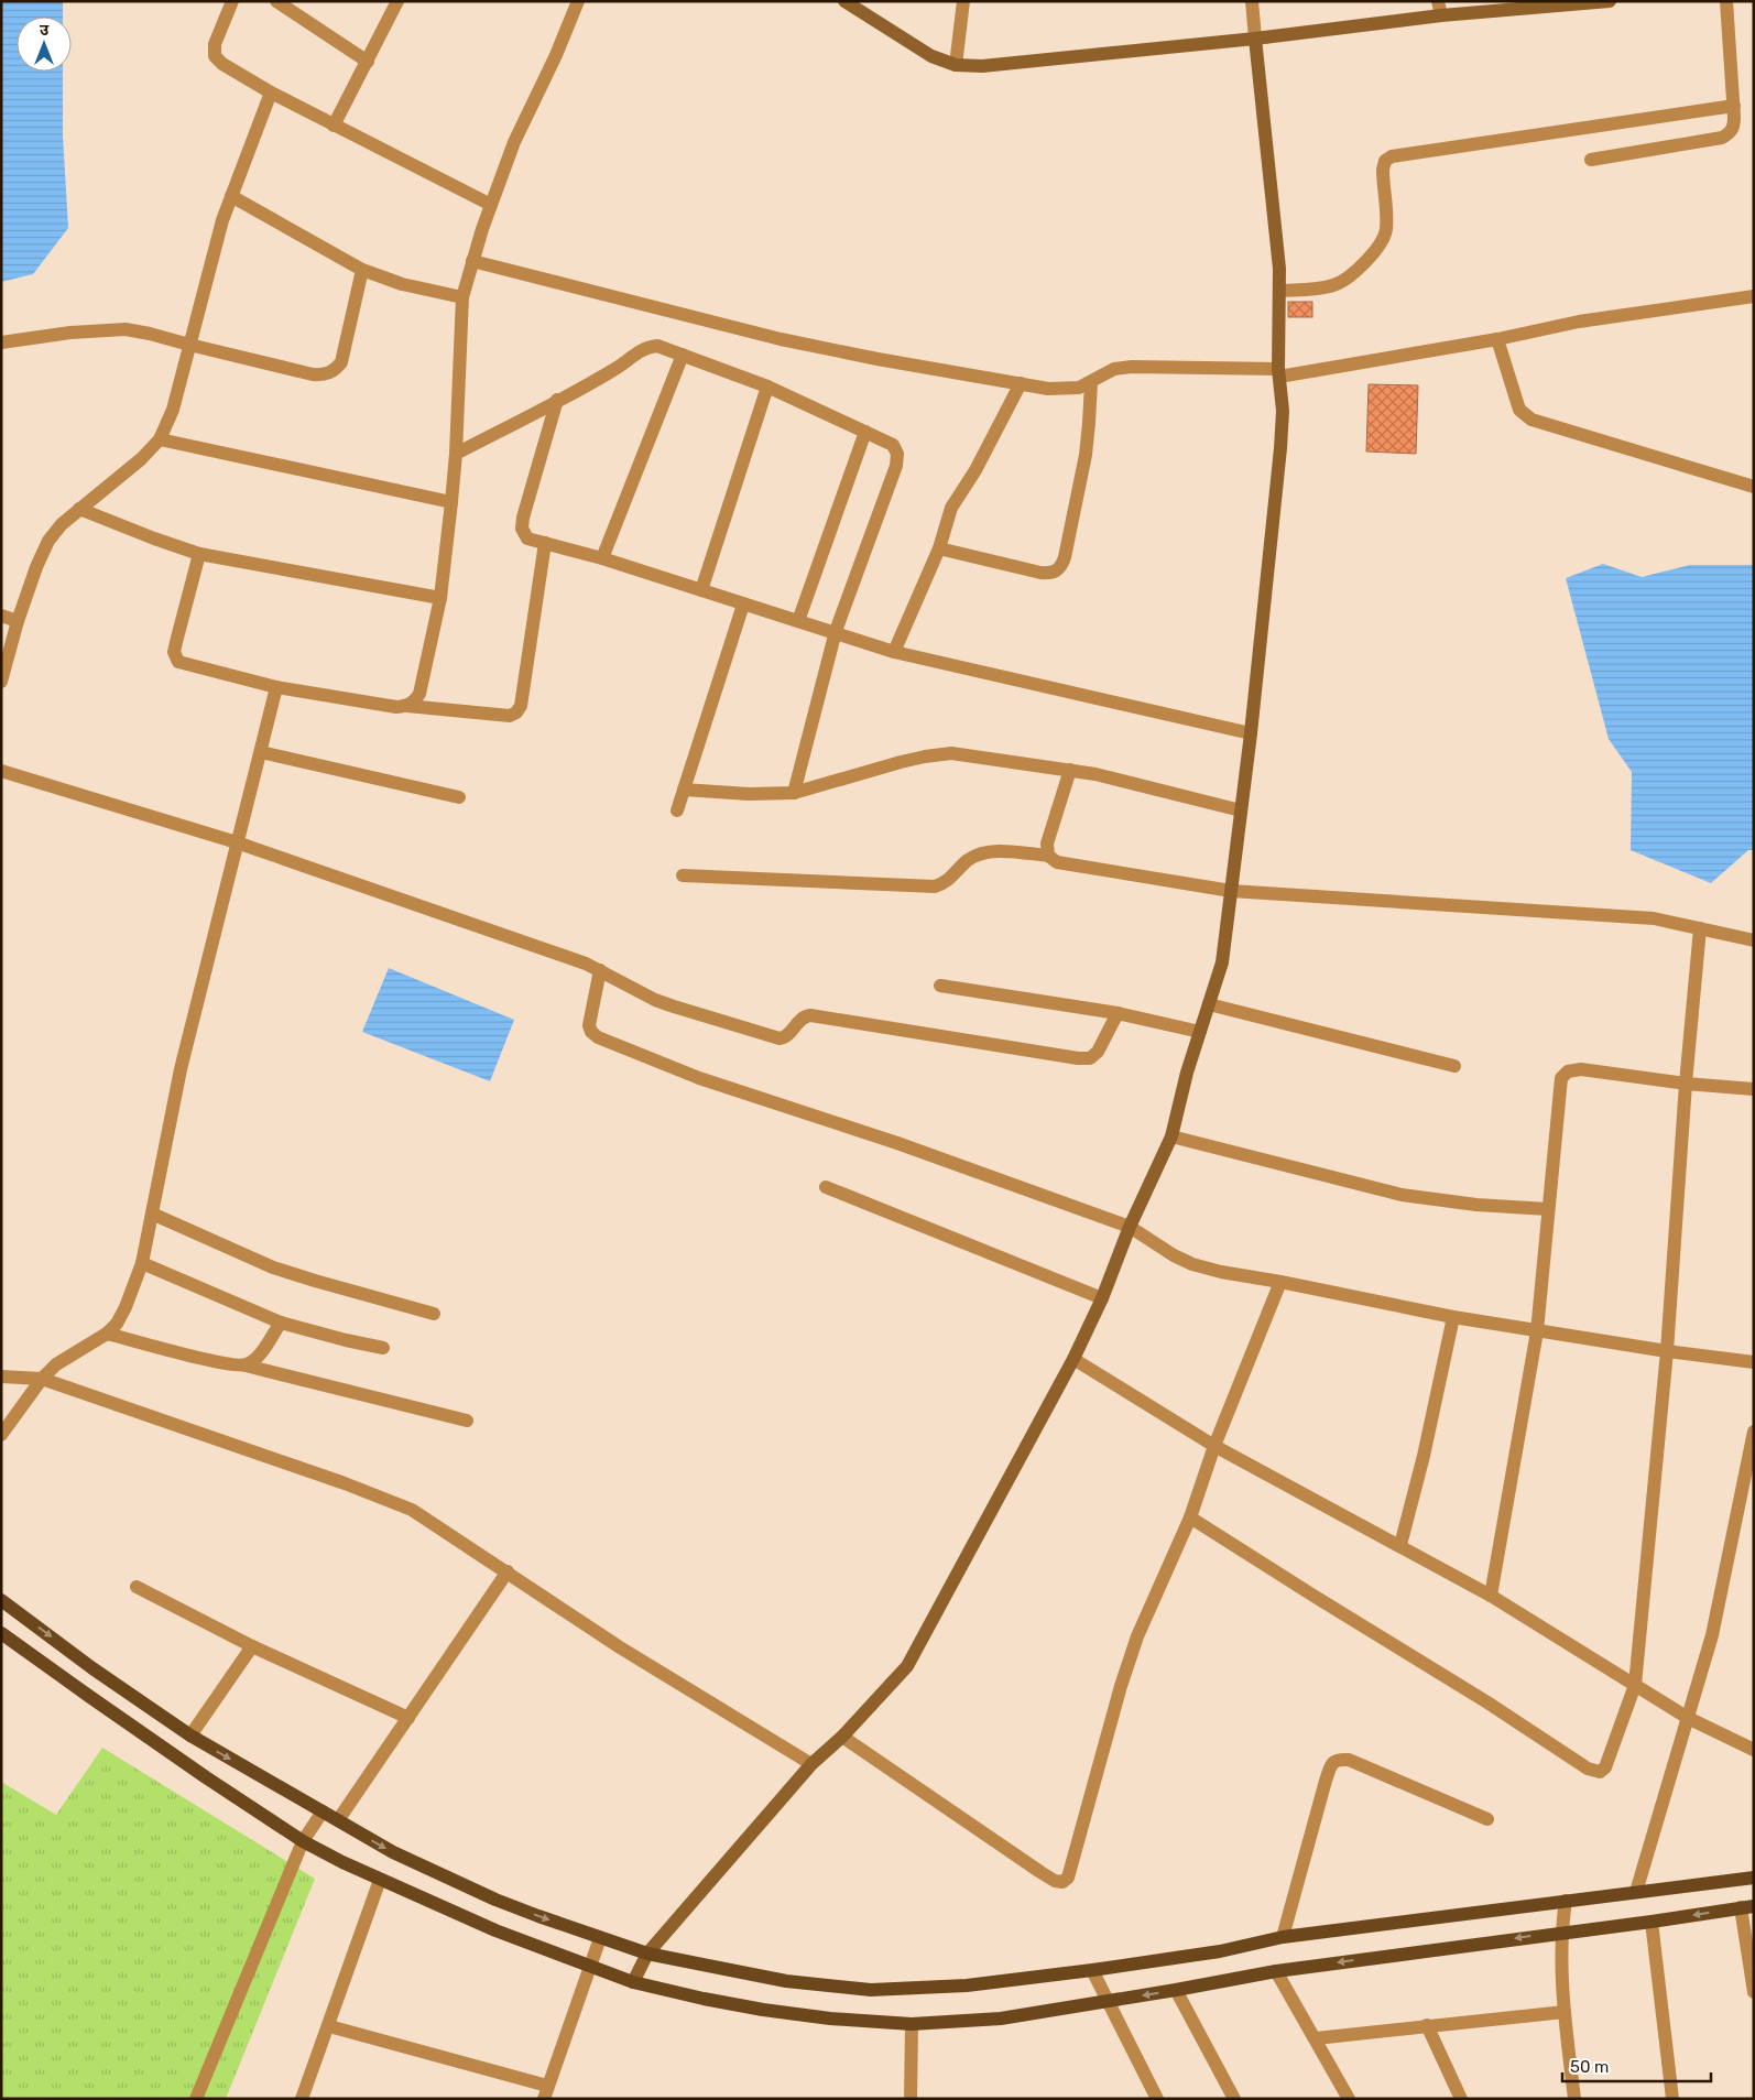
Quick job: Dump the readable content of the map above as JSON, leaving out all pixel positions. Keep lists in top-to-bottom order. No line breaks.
{"scale_bar":"50 m","north":"top"}
